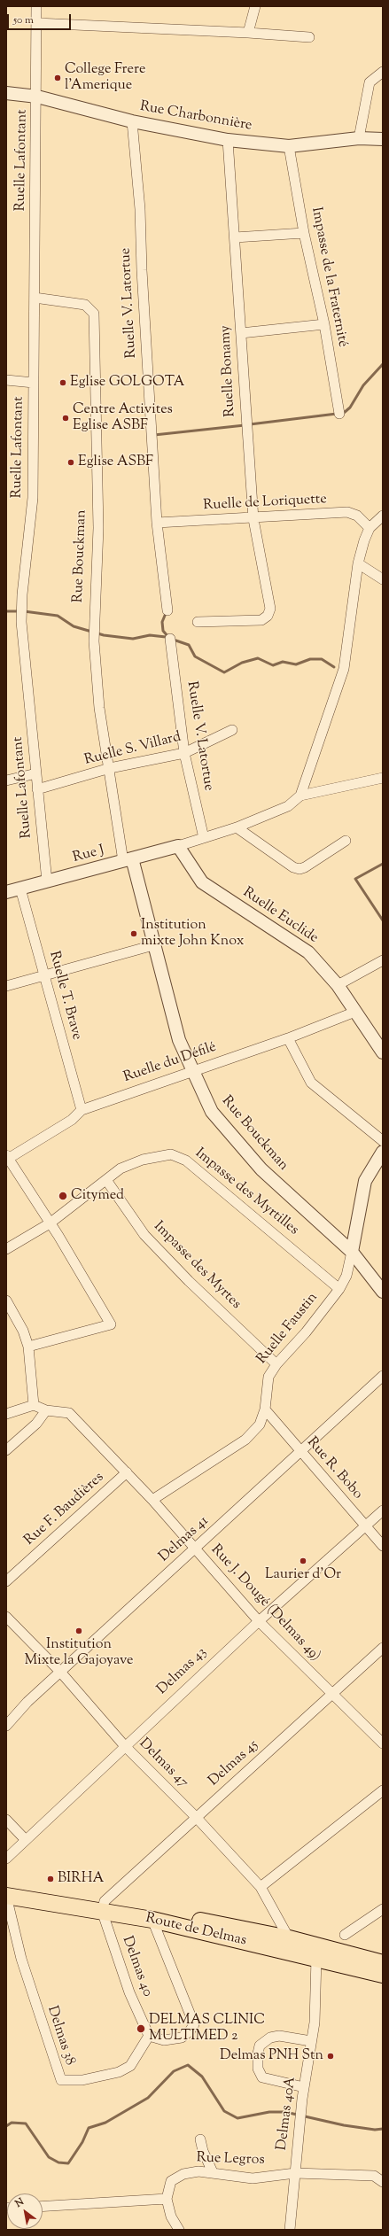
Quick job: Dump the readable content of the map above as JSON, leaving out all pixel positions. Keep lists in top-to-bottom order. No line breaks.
{"streets":{"main road":["Route de Delmas"],"street":["Rue Charbonnière","Ruelle Lafontant","Impasse de la Fraternité","Ruelle V. Latortue","Ruelle Bonamy","Ruelle de Loriquette","Rue Bouckman","Ruelle S. Villard","Rue J","Ruelle Euclide","Ruelle T. Brave","Ruelle du Défilé","Impasse des Myrtilles","Impasse des Myrtes","Ruelle Faustin","Rue R. Bobo","Rue F. Baudières","Delmas 41","Rue J. Dougé (Delmas 49)","Delmas 43","Delmas 47","Delmas 45","Delmas 40","Delmas 38","Delmas 40A","Rue Legros"]},"crossings":[["Rue Charbonnière","Ruelle Lafontant"],["Rue Charbonnière","Impasse de la Fraternité"],["Rue Charbonnière","Ruelle V. Latortue"],["Rue Charbonnière","Ruelle Bonamy"],["Ruelle Lafontant","Rue Bouckman"],["Ruelle Lafontant","Ruelle S. Villard"],["Ruelle Lafontant","Rue J"],["Ruelle V. Latortue","Ruelle de Loriquette"],["Ruelle V. Latortue","Ruelle S. Villard"],["Ruelle Bonamy","Ruelle de Loriquette"],["Rue Bouckman","Ruelle S. Villard"],["Rue Bouckman","Rue J"],["Rue Bouckman","Ruelle du Défilé"],["Rue Bouckman","Ruelle Faustin"],["Rue J","Ruelle Euclide"],["Rue J","Ruelle T. Brave"],["Ruelle Euclide","Ruelle du Défilé"],["Ruelle T. Brave","Ruelle du Défilé"],["Impasse des Myrtilles","Impasse des Myrtes"],["Impasse des Myrtilles","Ruelle Faustin"],["Impasse des Myrtes","Ruelle Faustin"],["Ruelle Faustin","Rue R. Bobo"],["Ruelle Faustin","Rue J. Dougé (Delmas 49)"],["Rue R. Bobo","Delmas 41"],["Rue R. Bobo","Delmas 43"],["Rue F. Baudières","Rue J. Dougé (Delmas 49)"],["Delmas 41","Rue J. Dougé (Delmas 49)"],["Delmas 41","Delmas 47"],["Rue J. Dougé (Delmas 49)","Delmas 43"],["Rue J. Dougé (Delmas 49)","Delmas 45"],["Delmas 43","Delmas 47"],["Delmas 47","Delmas 45"],["Delmas 47","Route de Delmas"],["Delmas 45","Route de Delmas"],["Delmas 45","Delmas 40"],["Route de Delmas","Delmas 40"],["Route de Delmas","Delmas 38"],["Route de Delmas","Delmas 40A"],["Delmas 40","Delmas 38"],["Delmas 40A","Rue Legros"]],"places":["College Frere l'Amerique","Eglise GOLGOTA","Centre Activites Eglise ASBF","Eglise ASBF","Institution mixte John Knox","Citymed","Laurier d'Or","Institution Mixte la Gajoyave","BIRHA","DELMAS CLINIC MULTIMED 2","Delmas PNH Stn"],"scale_bar":"50 m","north":"top left"}
